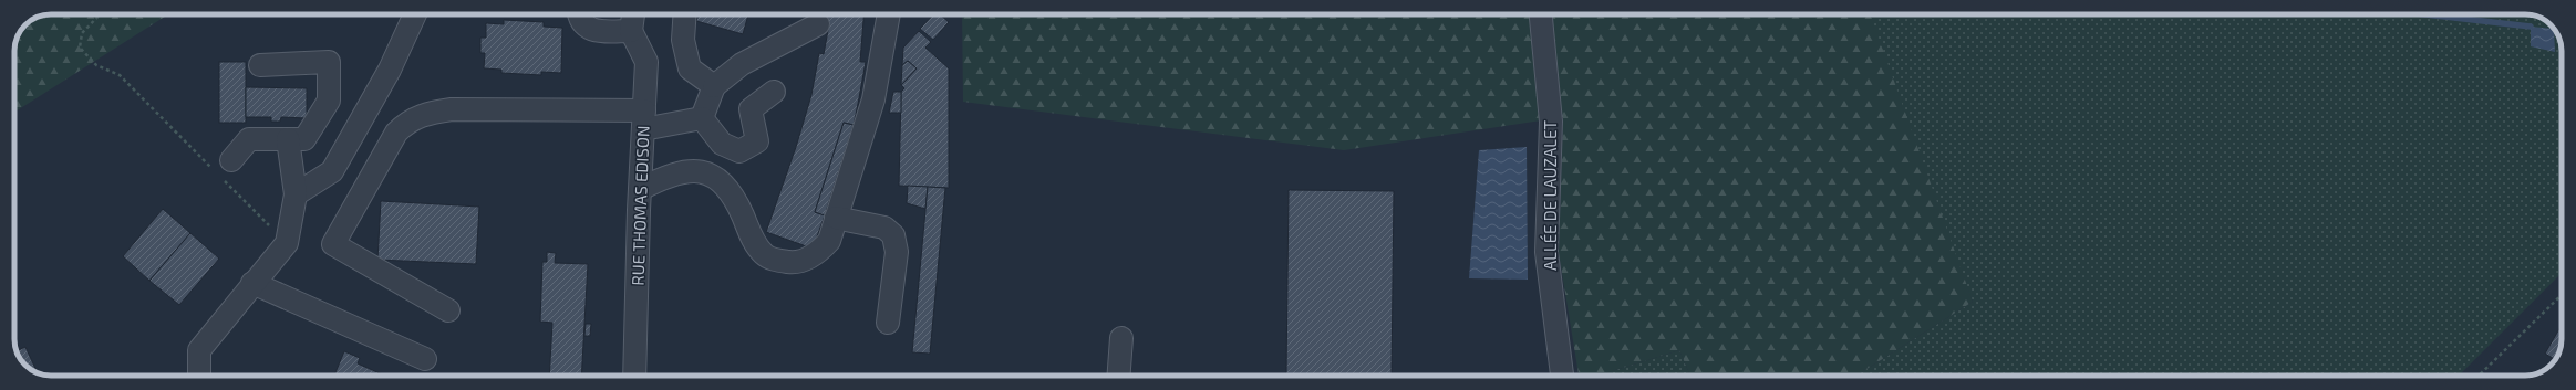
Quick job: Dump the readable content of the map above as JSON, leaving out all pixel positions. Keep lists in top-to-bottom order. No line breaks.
{"streets":{"street":["ALLÉE DE LAUZALET","RUE THOMAS EDISON"]}}
